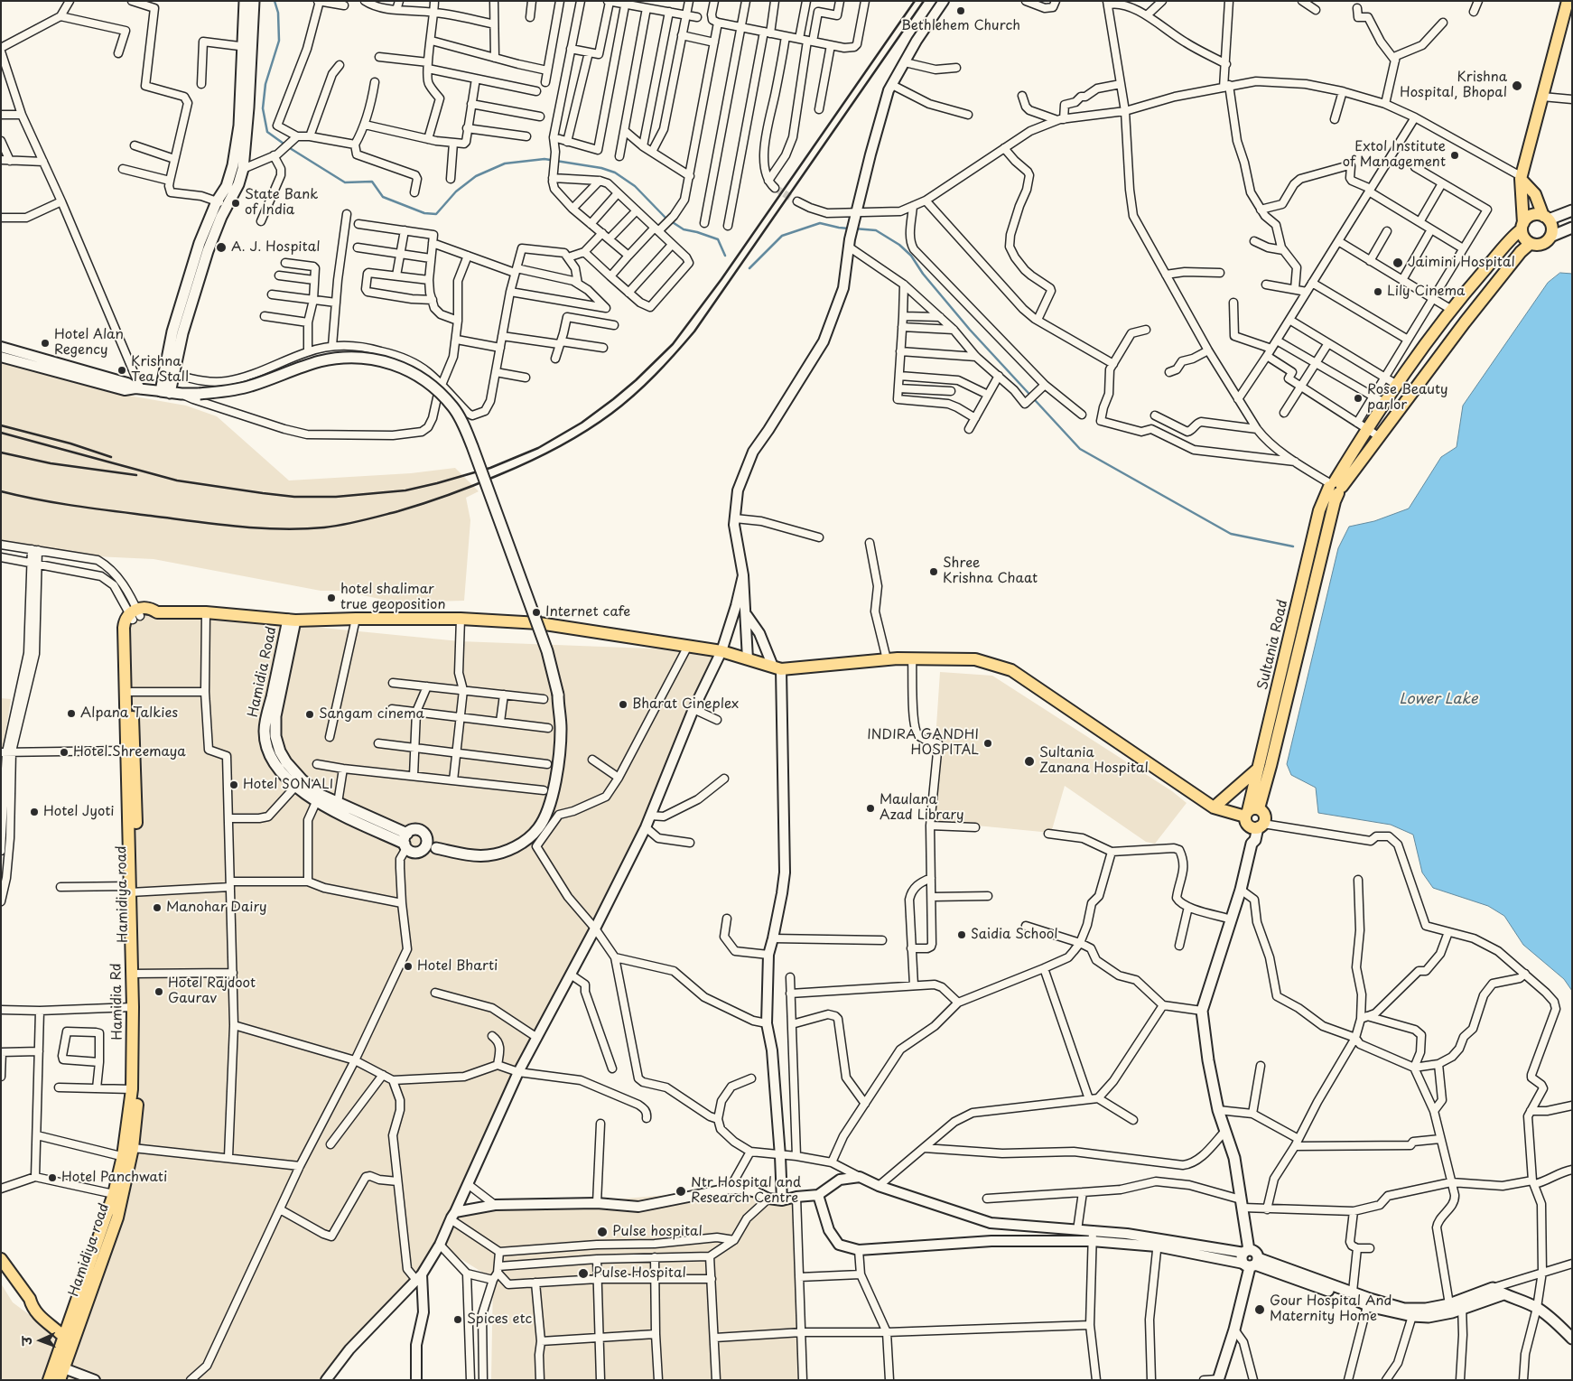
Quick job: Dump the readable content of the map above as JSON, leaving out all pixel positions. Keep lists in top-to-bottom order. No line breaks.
{"streets":{"main road":["Sultania Road","Hamidia Road","Hamidiya road","Hamidia Rd"]},"crossings":[["Hamidiya road","Hamidia Rd"]],"water":["Lower Lake"],"places":["Bethlehem Church","Krishna Hospital, Bhopal","Extol Institute of Management","State Bank of India","A. J. Hospital","Jaimini Hospital","Lily Cinema","Hotel Alan Regency","Krishna Tea Stall","Rose Beauty parlor","Shree Krishna Chaat","hotel shalimar true geoposition","Internet cafe","Bharat Cineplex","Alpana Talkies","Sangam cinema","INDIRA GANDHI HOSPITAL","Hotel Shreemaya","Sultania Zanana Hospital","Hotel SONALI","Maulana Azad Library","Hotel Jyoti","Manohar Dairy","Saidia School","Hotel Bharti","Hotel Rajdoot Gaurav","Hotel Panchwati","Ntr Hospital and Research Centre","Pulse hospital","Pulse Hospital","Gour Hospital And Maternity Home","Spices etc"],"north":"left"}
